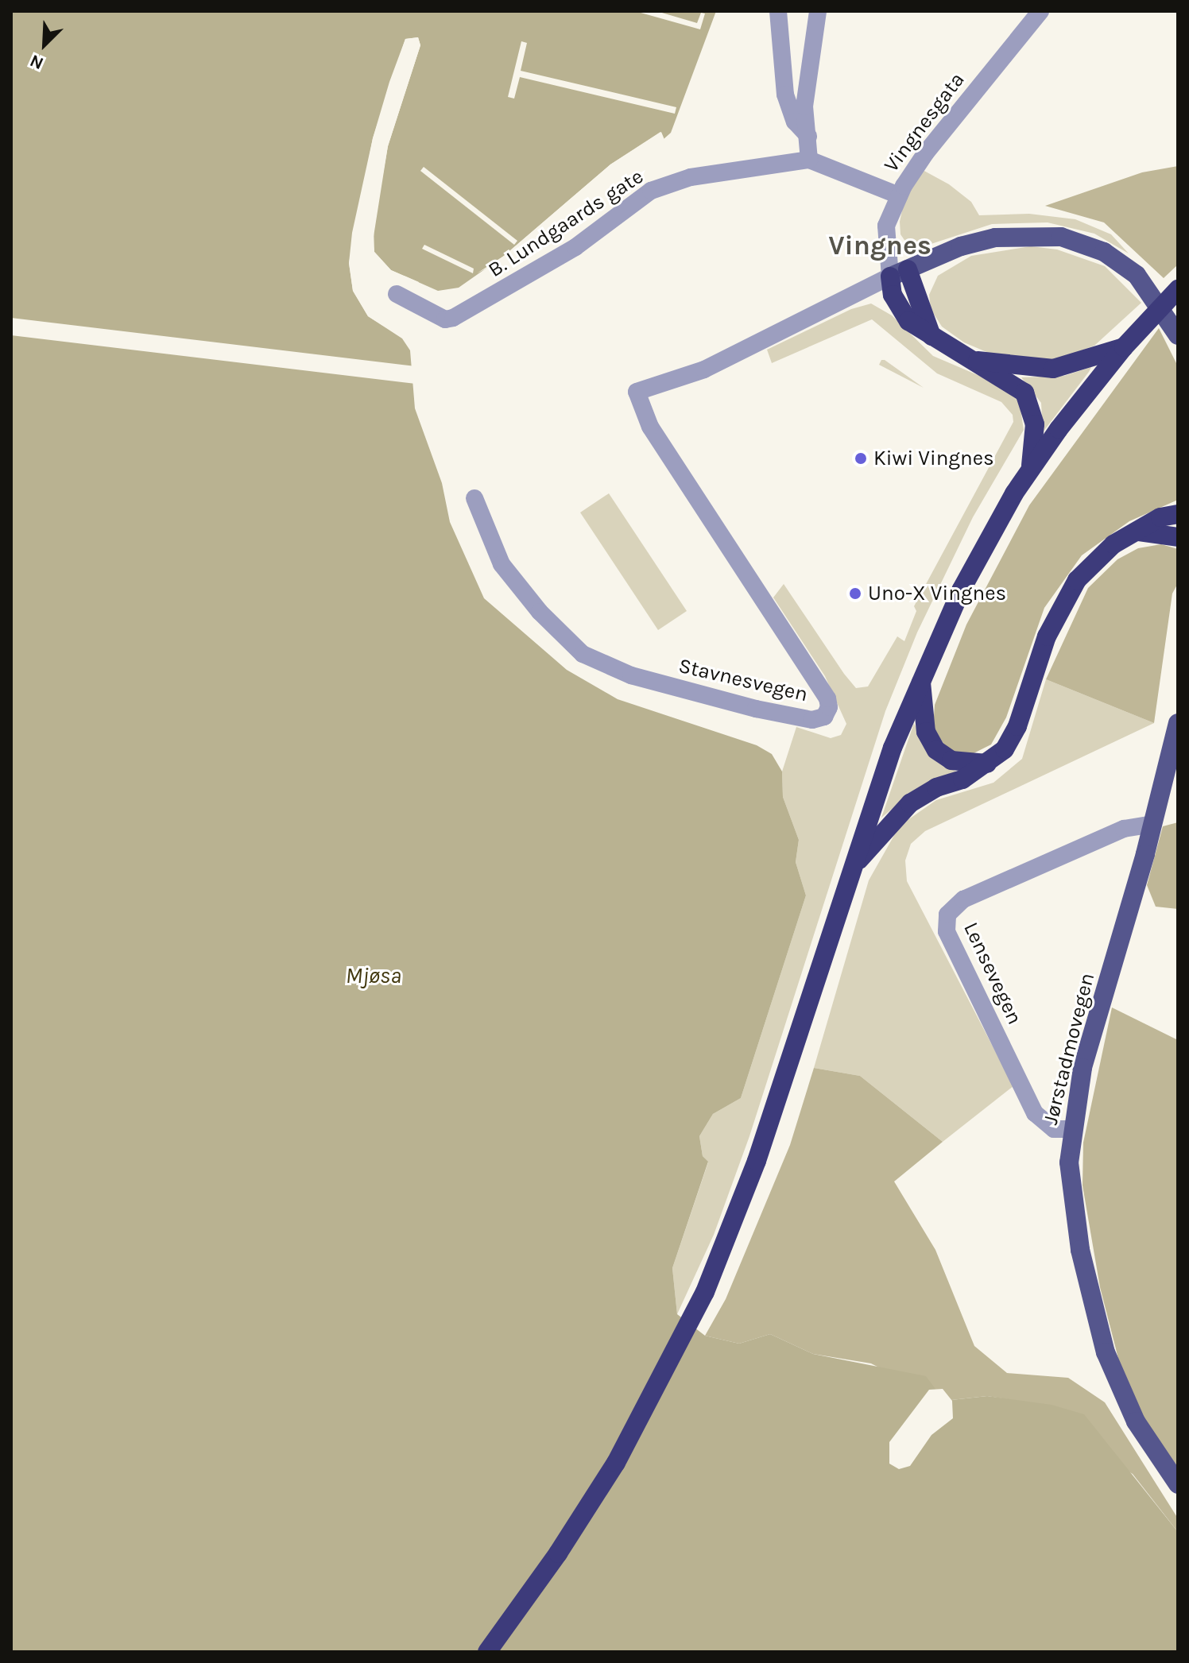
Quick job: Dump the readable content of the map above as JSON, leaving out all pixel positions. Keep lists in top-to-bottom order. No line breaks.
{"streets":{"main road":["Jørstadmovegen"],"street":["Vingnesgata","B. Lundgaards gate","Stavnesvegen","Lensevegen"]},"crossings":[["Vingnesgata","Stavnesvegen"],["Lensevegen","Jørstadmovegen"]],"districts":["Vingnes"],"water":["Mjøsa"],"places":["Kiwi Vingnes","Uno-X Vingnes"],"north":"bottom left"}
